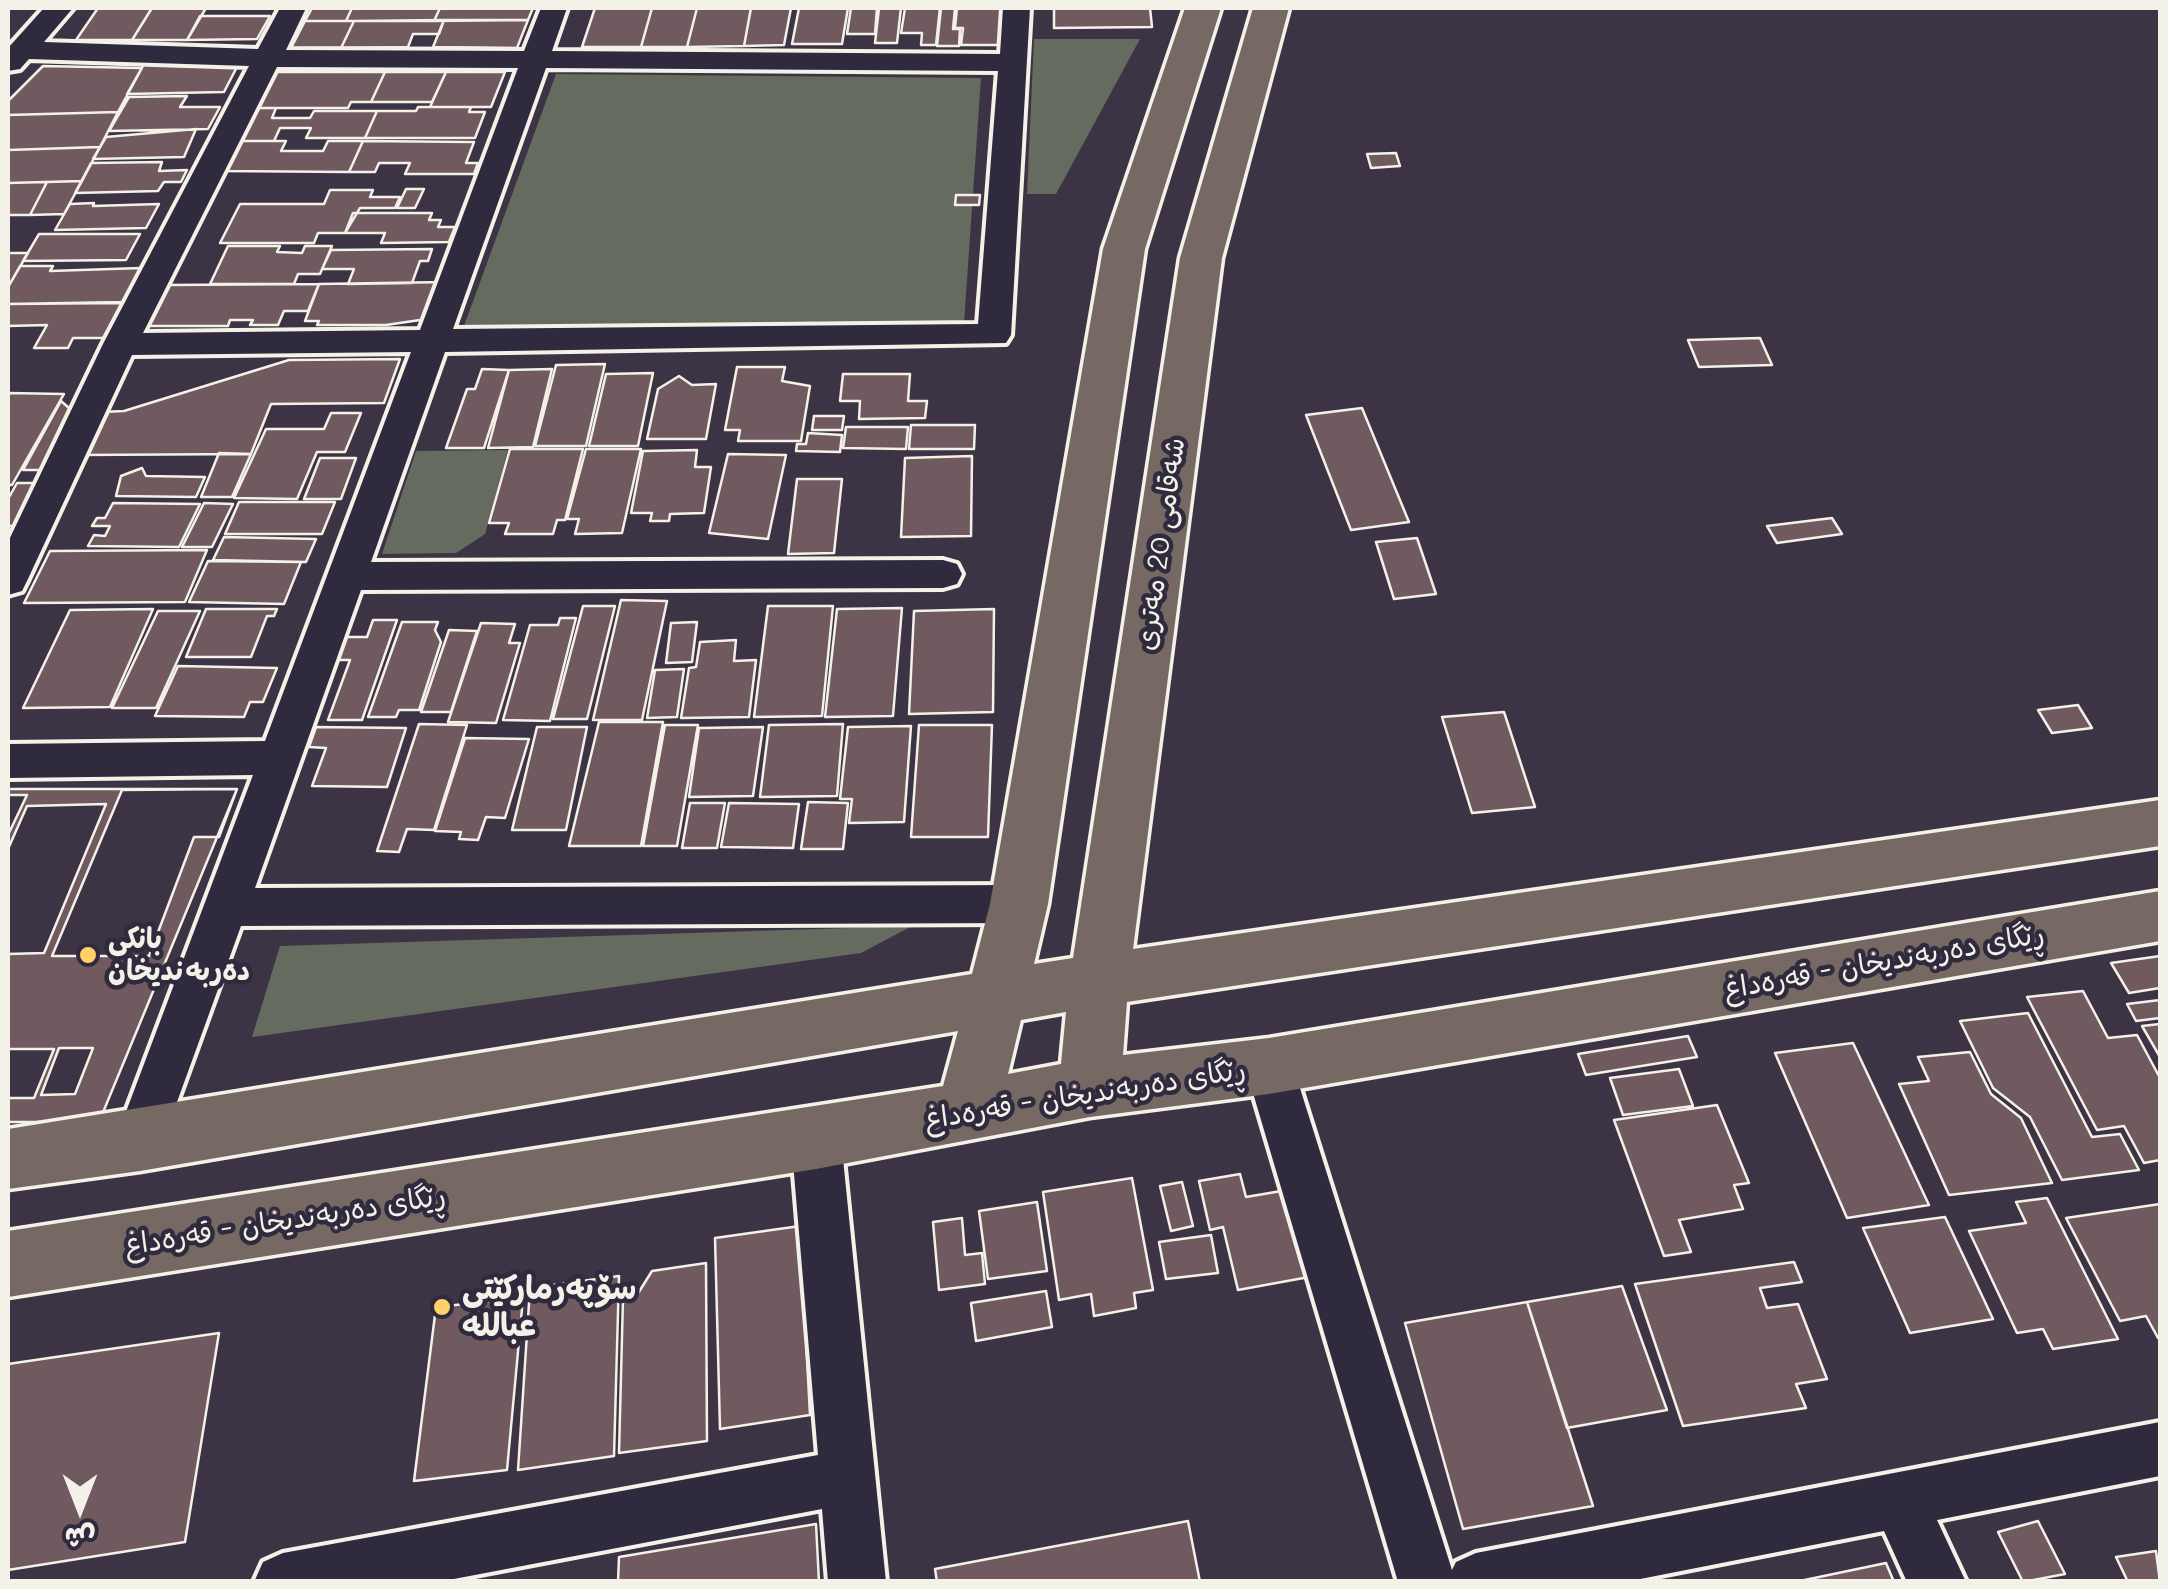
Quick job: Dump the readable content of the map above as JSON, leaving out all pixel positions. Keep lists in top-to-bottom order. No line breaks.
{"streets":{"main road":["شەقامی 20 مەتری","ڕێگای دەربەندیخان - قەرەداغ"]},"crossings":[["شەقامی 20 مەتری","ڕێگای دەربەندیخان - قەرەداغ"]],"places":["بانکی دەربەندیخان","سۆپه‌رماركێتى عبالله"],"north":"bottom"}
